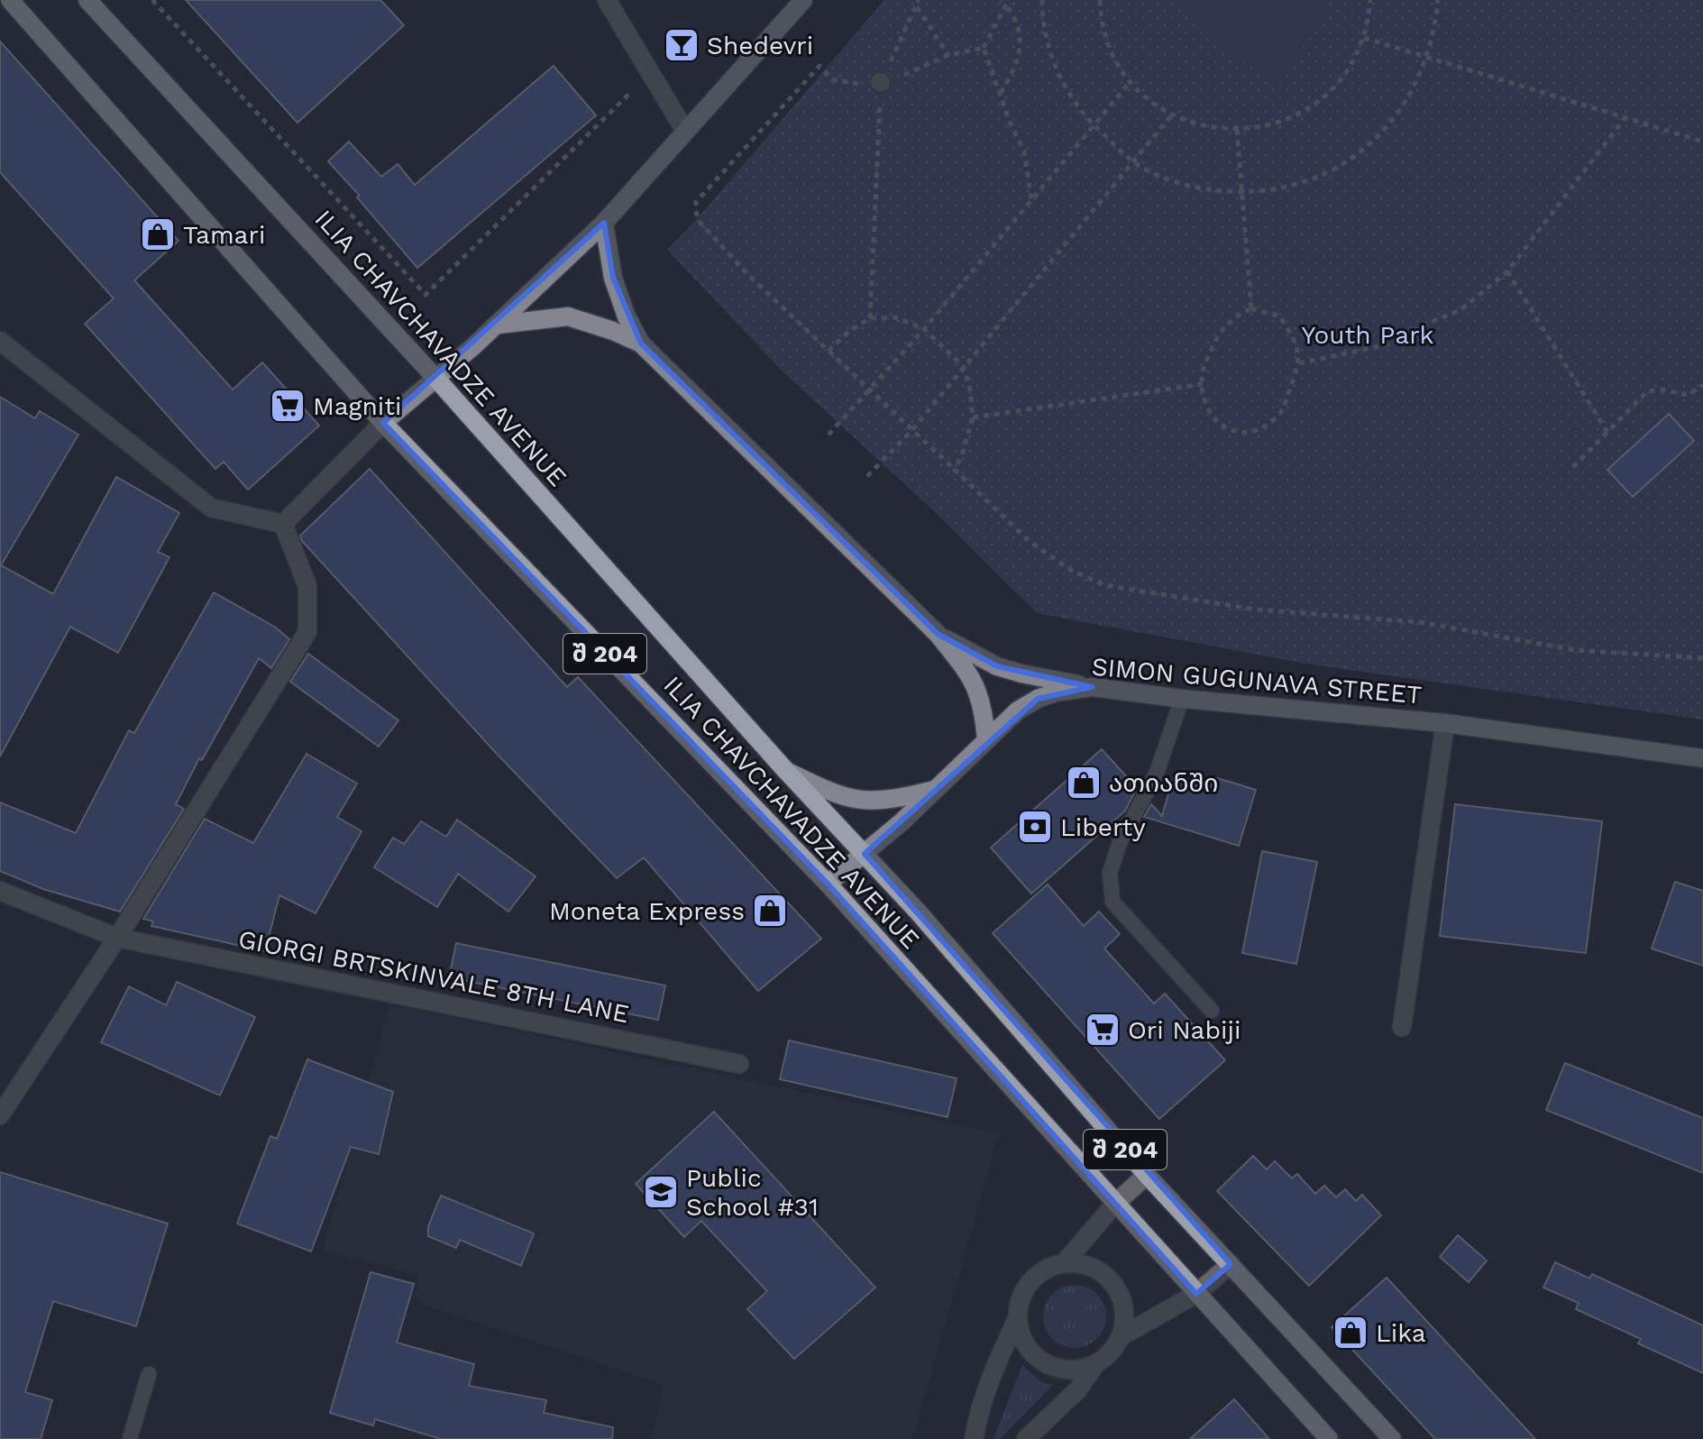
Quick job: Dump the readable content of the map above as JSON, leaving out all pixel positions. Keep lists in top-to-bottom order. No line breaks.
{"streets":{"main road":["ILIA CHAVCHAVADZE AVENUE","შ 204","SIMON GUGUNAVA STREET"],"street":["GIORGI BRTSKINVALE 8TH LANE"]},"crossings":[["ILIA CHAVCHAVADZE AVENUE","SIMON GUGUNAVA STREET"]],"parks":["Youth Park"],"places":{"bar":["Shedevri"],"shop":["Tamari","ათიანში","Moneta Express","Lika"],"supermarket":["Magniti","Ori Nabiji"],"bank":["Liberty"],"school or university":["Public School #31"]}}
